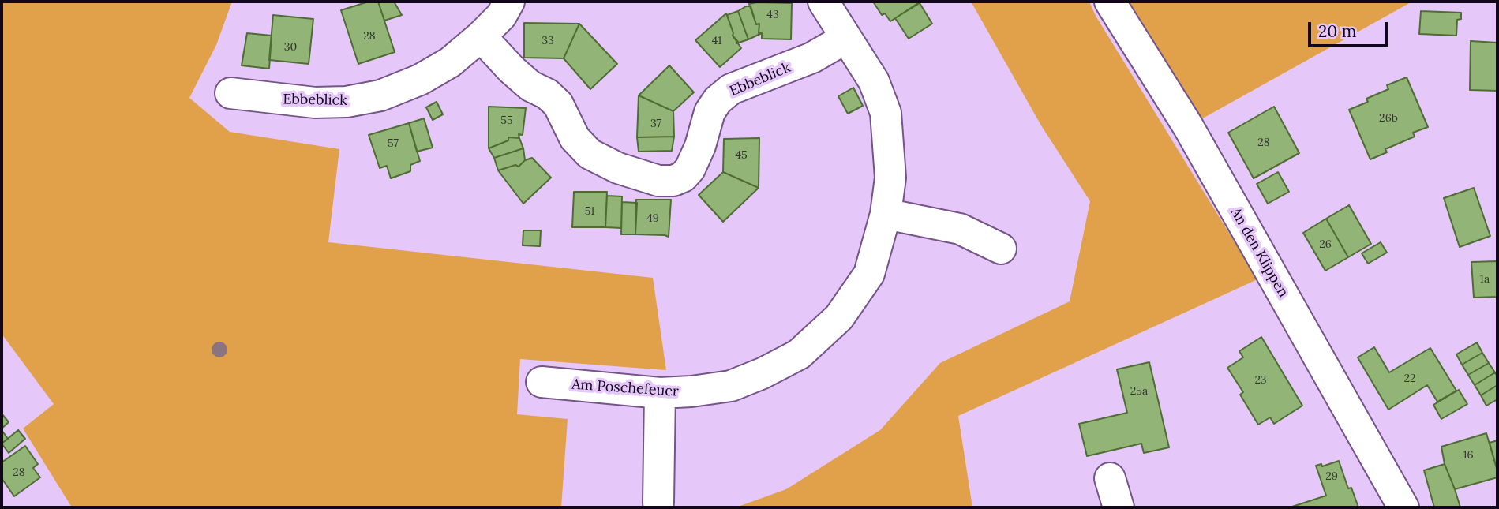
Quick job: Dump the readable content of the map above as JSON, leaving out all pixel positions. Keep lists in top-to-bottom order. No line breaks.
{"streets":{"street":["Ebbeblick","An den Klippen","Am Poschefeuer"]},"crossings":[["Ebbeblick","Am Poschefeuer"]],"house_numbers":["43","28","33","41","30","26b","55","37","28","57","45","51","49","26","1a","22","23","25a","16","28","29"],"scale_bar":"20 m"}
